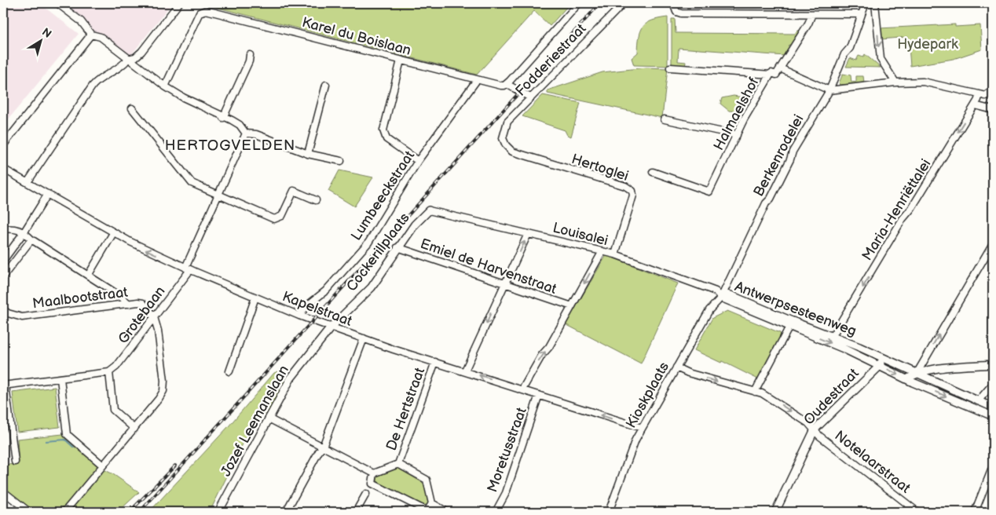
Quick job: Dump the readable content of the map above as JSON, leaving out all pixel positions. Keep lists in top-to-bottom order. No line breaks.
{"streets":{"street":["Karel du Boislaan","Fodderiestraat","Halmaelshof","Berkenrodelei","Hertoglei","Lumbeeckstraat","Maria-Henriëttalei","Louisalei","Cockerillplaats","Emiel de Harvenstraat","Maalbootstraat","Kapelstraat","Antwerpsesteenweg","Grotebaan","Kioskplaats","Oudestraat","De Hertstraat","Jozef Leemanslaan","Moretusstraat","Notelaarstraat"]},"crossings":[["Karel du Boislaan","Lumbeeckstraat"],["Fodderiestraat","Hertoglei"],["Berkenrodelei","Louisalei"],["Berkenrodelei","Antwerpsesteenweg"],["Berkenrodelei","Kioskplaats"],["Hertoglei","Louisalei"],["Lumbeeckstraat","Kapelstraat"],["Maria-Henriëttalei","Antwerpsesteenweg"],["Louisalei","Cockerillplaats"],["Louisalei","Antwerpsesteenweg"],["Louisalei","Kioskplaats"],["Cockerillplaats","Emiel de Harvenstraat"],["Cockerillplaats","Kapelstraat"],["Cockerillplaats","Jozef Leemanslaan"],["Maalbootstraat","Grotebaan"],["Kapelstraat","Grotebaan"],["Kapelstraat","Kioskplaats"],["Kapelstraat","De Hertstraat"],["Kapelstraat","Jozef Leemanslaan"],["Kapelstraat","Moretusstraat"],["Antwerpsesteenweg","Kioskplaats"],["Antwerpsesteenweg","Oudestraat"],["Kioskplaats","Notelaarstraat"],["Oudestraat","Notelaarstraat"]],"one_way":["Maria-Henriëttalei","Kapelstraat","Notelaarstraat"],"districts":["HERTOGVELDEN"],"parks":["Hydepark"],"north":"top right"}
